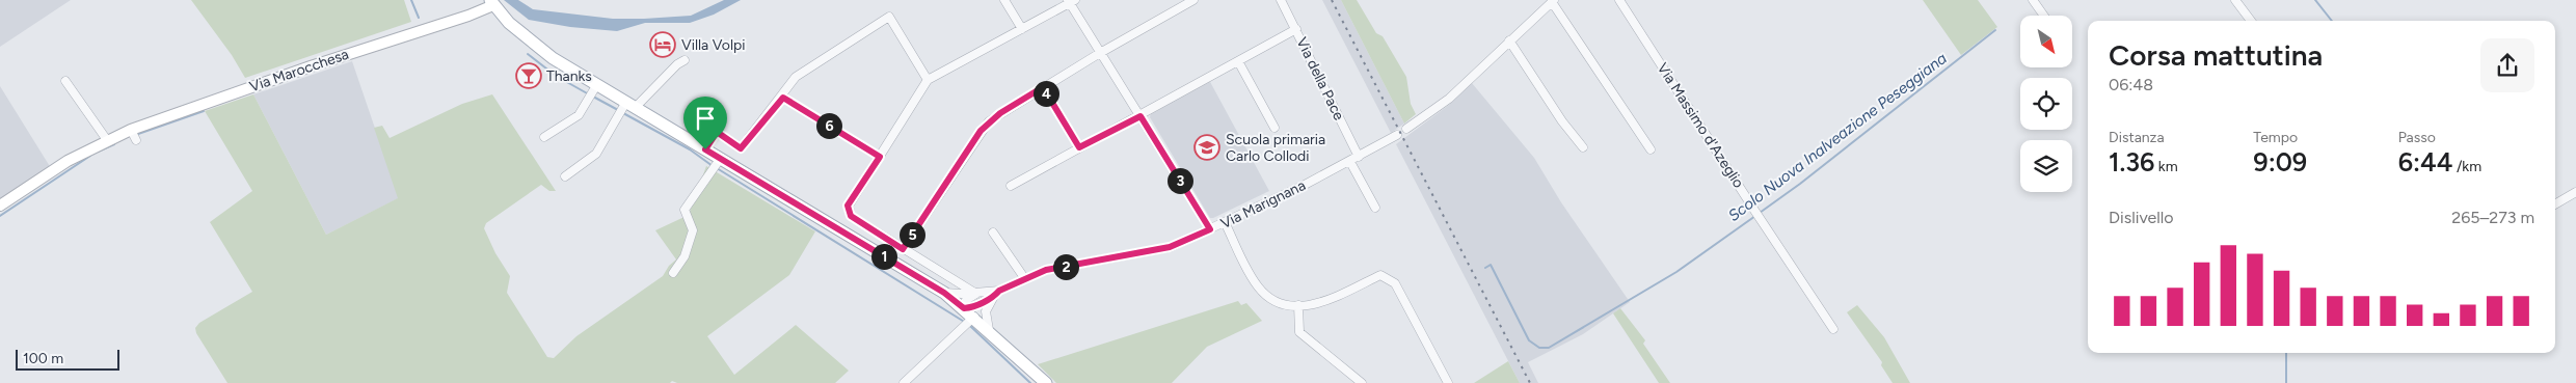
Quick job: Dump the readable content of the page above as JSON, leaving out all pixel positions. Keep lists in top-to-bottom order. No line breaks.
{"streets":{"street":["Via Marocchesa","Via della Pace","Via Massimo d'Azeglio","Via Marignana"]},"crossings":[["Via della Pace","Via Marignana"]],"water":["Scolo Nuova Inalveazione Peseggiana"],"places":{"hotel":["Villa Volpi"],"bar":["Thanks"],"school or university":["Scuola primaria Carlo Collodi"]},"scale_bar":"100 m","north":"bottom right","page":{"heading":["Corsa mattutina","06:48"],"pins":["4","6","3","5","1","2"],"stats":[["Distanza","1.36 km"],["Tempo","9:09"],["Passo","6:44 /km"]],"chart":["Dislivello","265–273 m"],"scale":"100 m"}}
